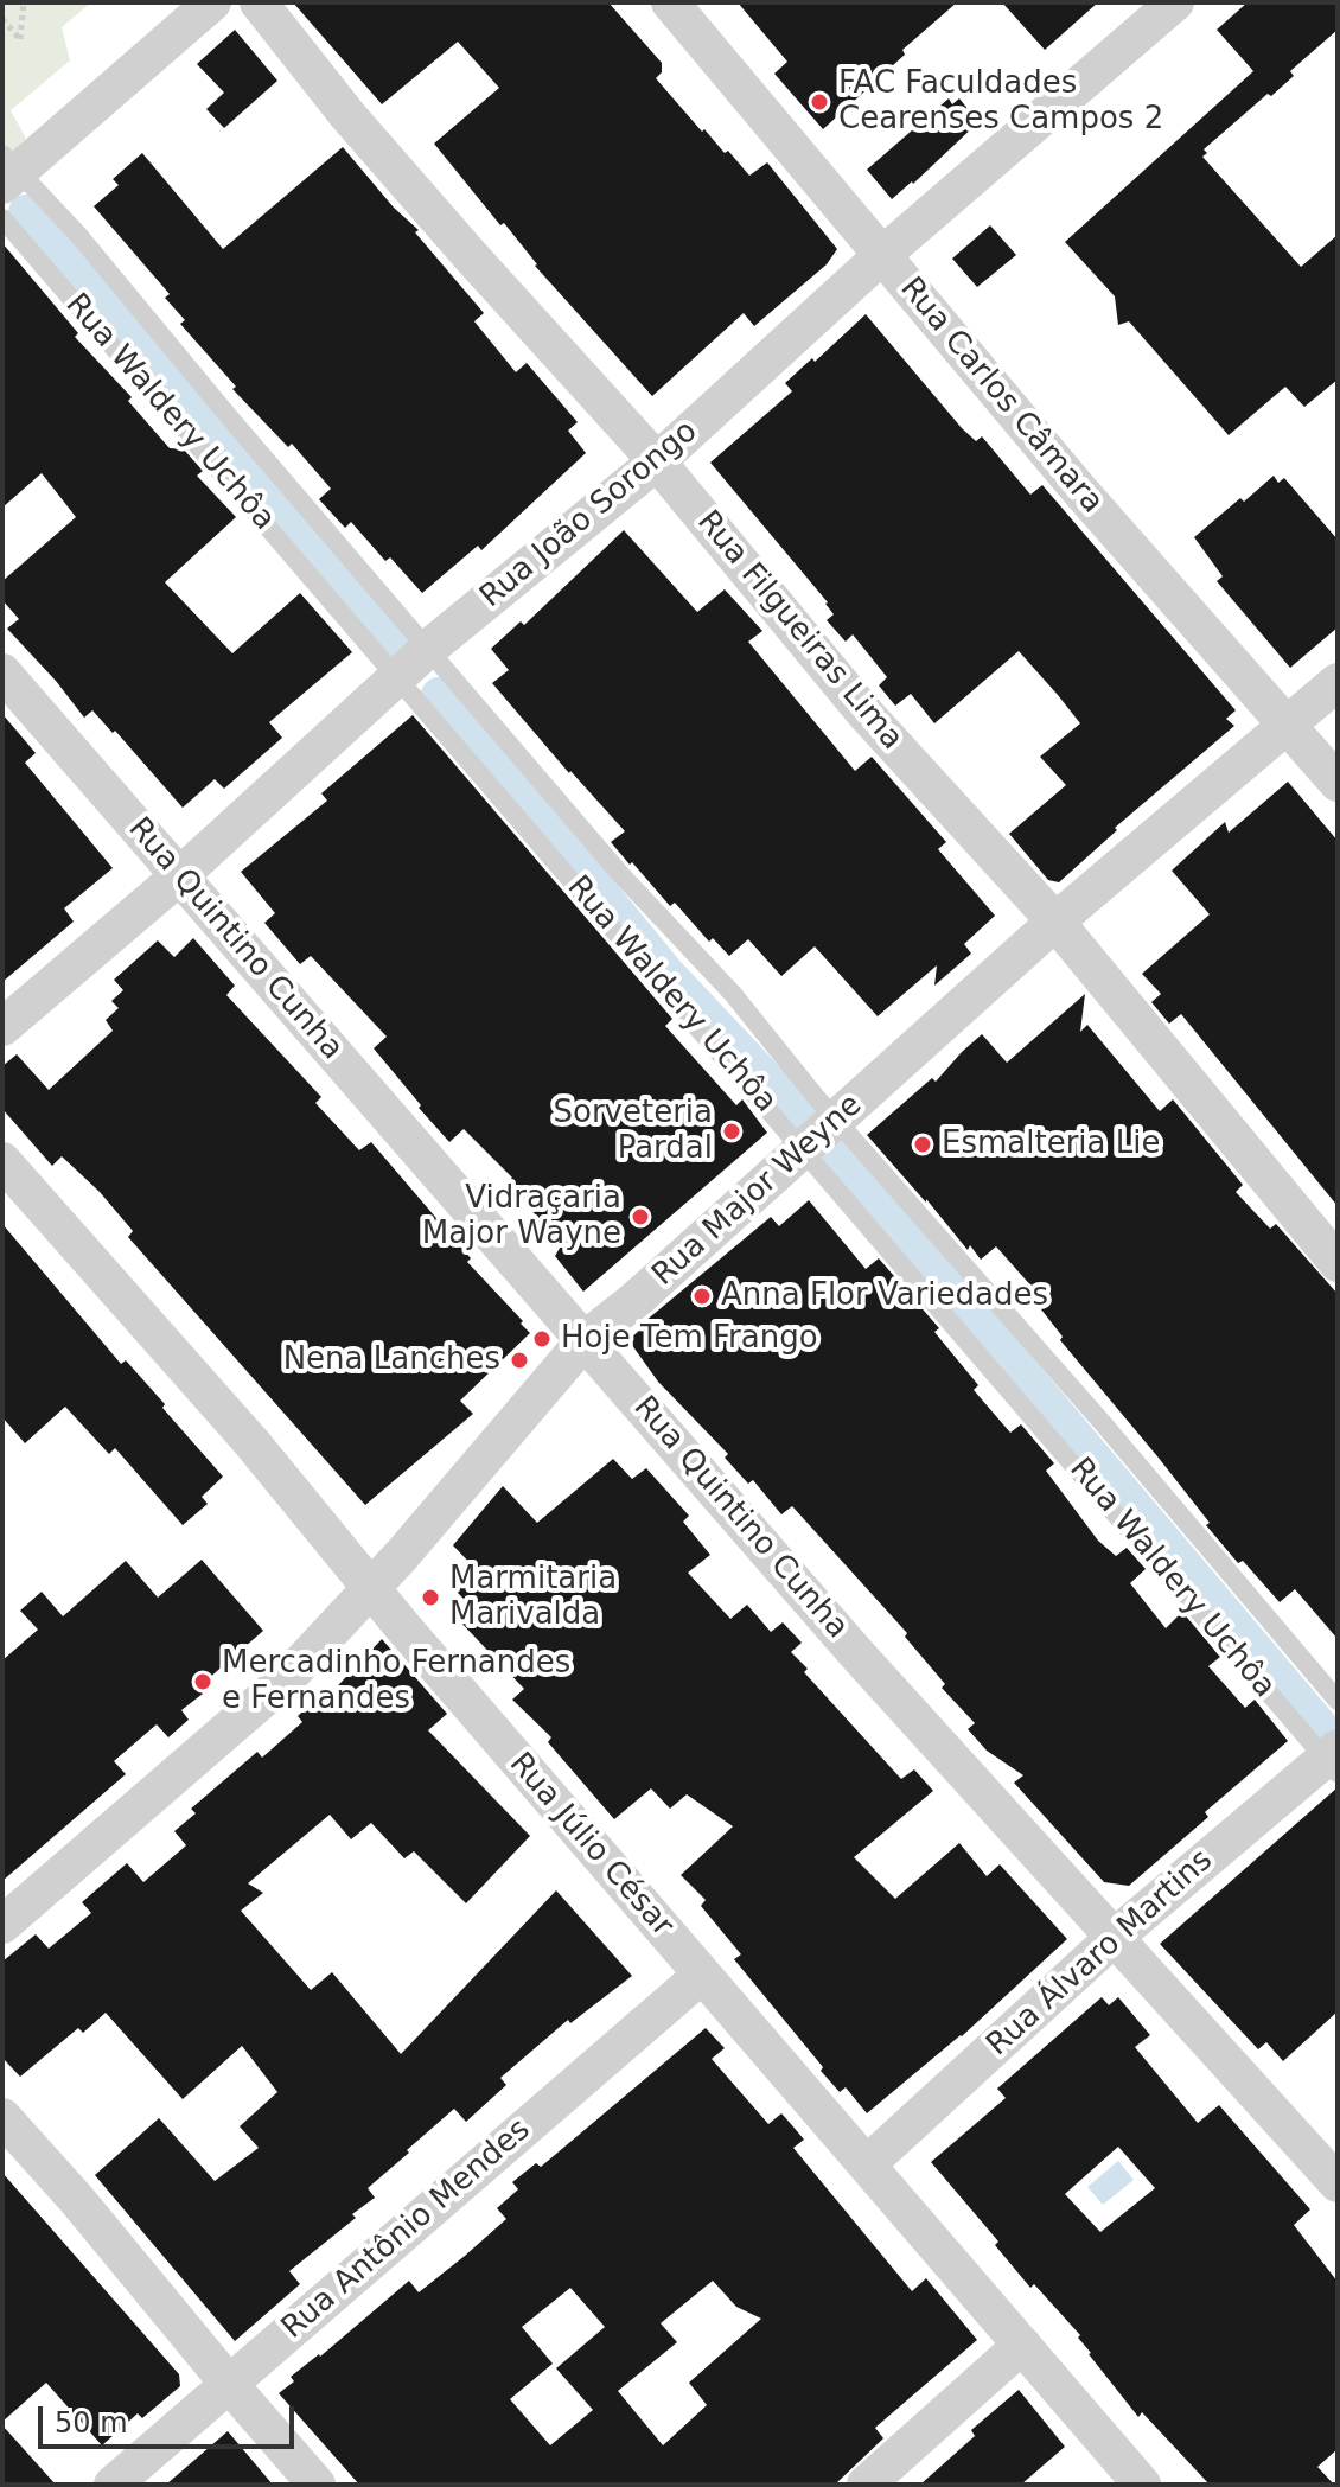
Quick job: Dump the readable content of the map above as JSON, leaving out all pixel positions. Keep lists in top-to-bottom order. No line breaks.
{"streets":{"street":["Rua Carlos Câmara","Rua João Sorongo","Rua Filgueiras Lima","Rua Quintino Cunha","Rua Major Weyne","Rua Júlio César","Rua Álvaro Martins","Rua Antônio Mendes"],"lane":["Rua Waldery Uchôa"]},"crossings":[["Rua Carlos Câmara","Rua João Sorongo"],["Rua Carlos Câmara","Rua Major Weyne"],["Rua Waldery Uchôa","Rua João Sorongo"],["Rua Waldery Uchôa","Rua Major Weyne"],["Rua Waldery Uchôa","Rua Álvaro Martins"],["Rua João Sorongo","Rua Filgueiras Lima"],["Rua João Sorongo","Rua Quintino Cunha"],["Rua Filgueiras Lima","Rua Major Weyne"],["Rua Quintino Cunha","Rua Major Weyne"],["Rua Quintino Cunha","Rua Álvaro Martins"],["Rua Major Weyne","Rua Júlio César"],["Rua Júlio César","Rua Álvaro Martins"],["Rua Júlio César","Rua Antônio Mendes"]],"places":["FAC Faculdades Cearenses Campos 2","Sorveteria Pardal","Esmalteria Lie","Vidraçaria Major Wayne","Anna Flor Variedades","Hoje Tem Frango","Nena Lanches","Marmitaria Marivalda","Mercadinho Fernandes e Fernandes"],"scale_bar":"50 m"}
